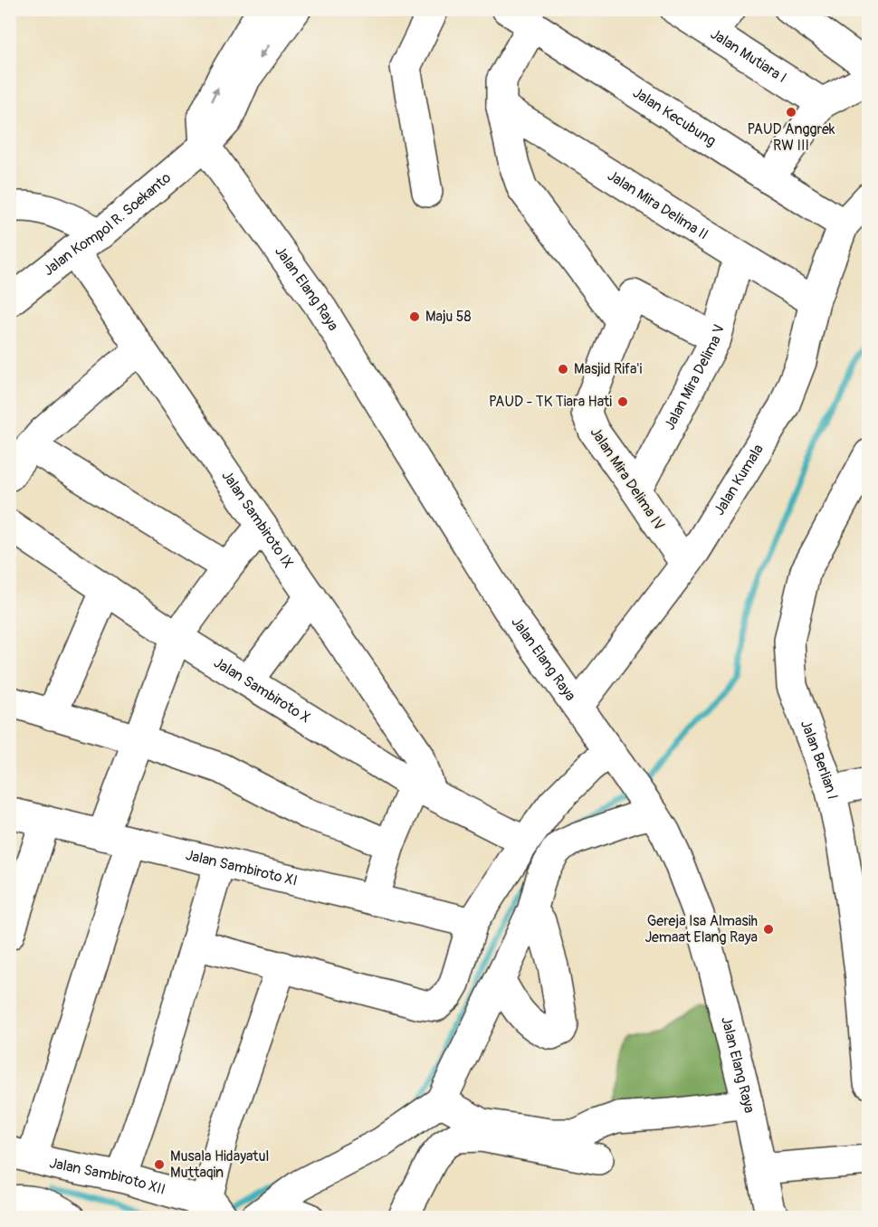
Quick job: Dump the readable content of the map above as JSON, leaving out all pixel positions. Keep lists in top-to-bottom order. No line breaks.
{"streets":{"street":["Jalan Mutiara I","Jalan Kecubung","Jalan Mira Delima II","Jalan Kompol R. Soekanto","Jalan Elang Raya","Jalan Mira Delima V","Jalan Mira Delima IV","Jalan Kumala","Jalan Sambiroto IX","Jalan Sambiroto X","Jalan Berlian I","Jalan Sambiroto XI","Jalan Sambiroto XII"]},"crossings":[["Jalan Kecubung","Jalan Kumala"],["Jalan Mira Delima II","Jalan Mira Delima V"],["Jalan Mira Delima II","Jalan Kumala"],["Jalan Kompol R. Soekanto","Jalan Elang Raya"],["Jalan Kompol R. Soekanto","Jalan Sambiroto IX"],["Jalan Elang Raya","Jalan Kumala"],["Jalan Mira Delima V","Jalan Mira Delima IV"],["Jalan Mira Delima IV","Jalan Kumala"],["Jalan Sambiroto IX","Jalan Sambiroto X"]],"places":["PAUD Anggrek RW III","Maju 58","Masjid Rifa'i","PAUD - TK Tiara Hati","Gereja Isa Almasih Jemaat Elang Raya","Musala Hidayatul Muttaqin"]}
